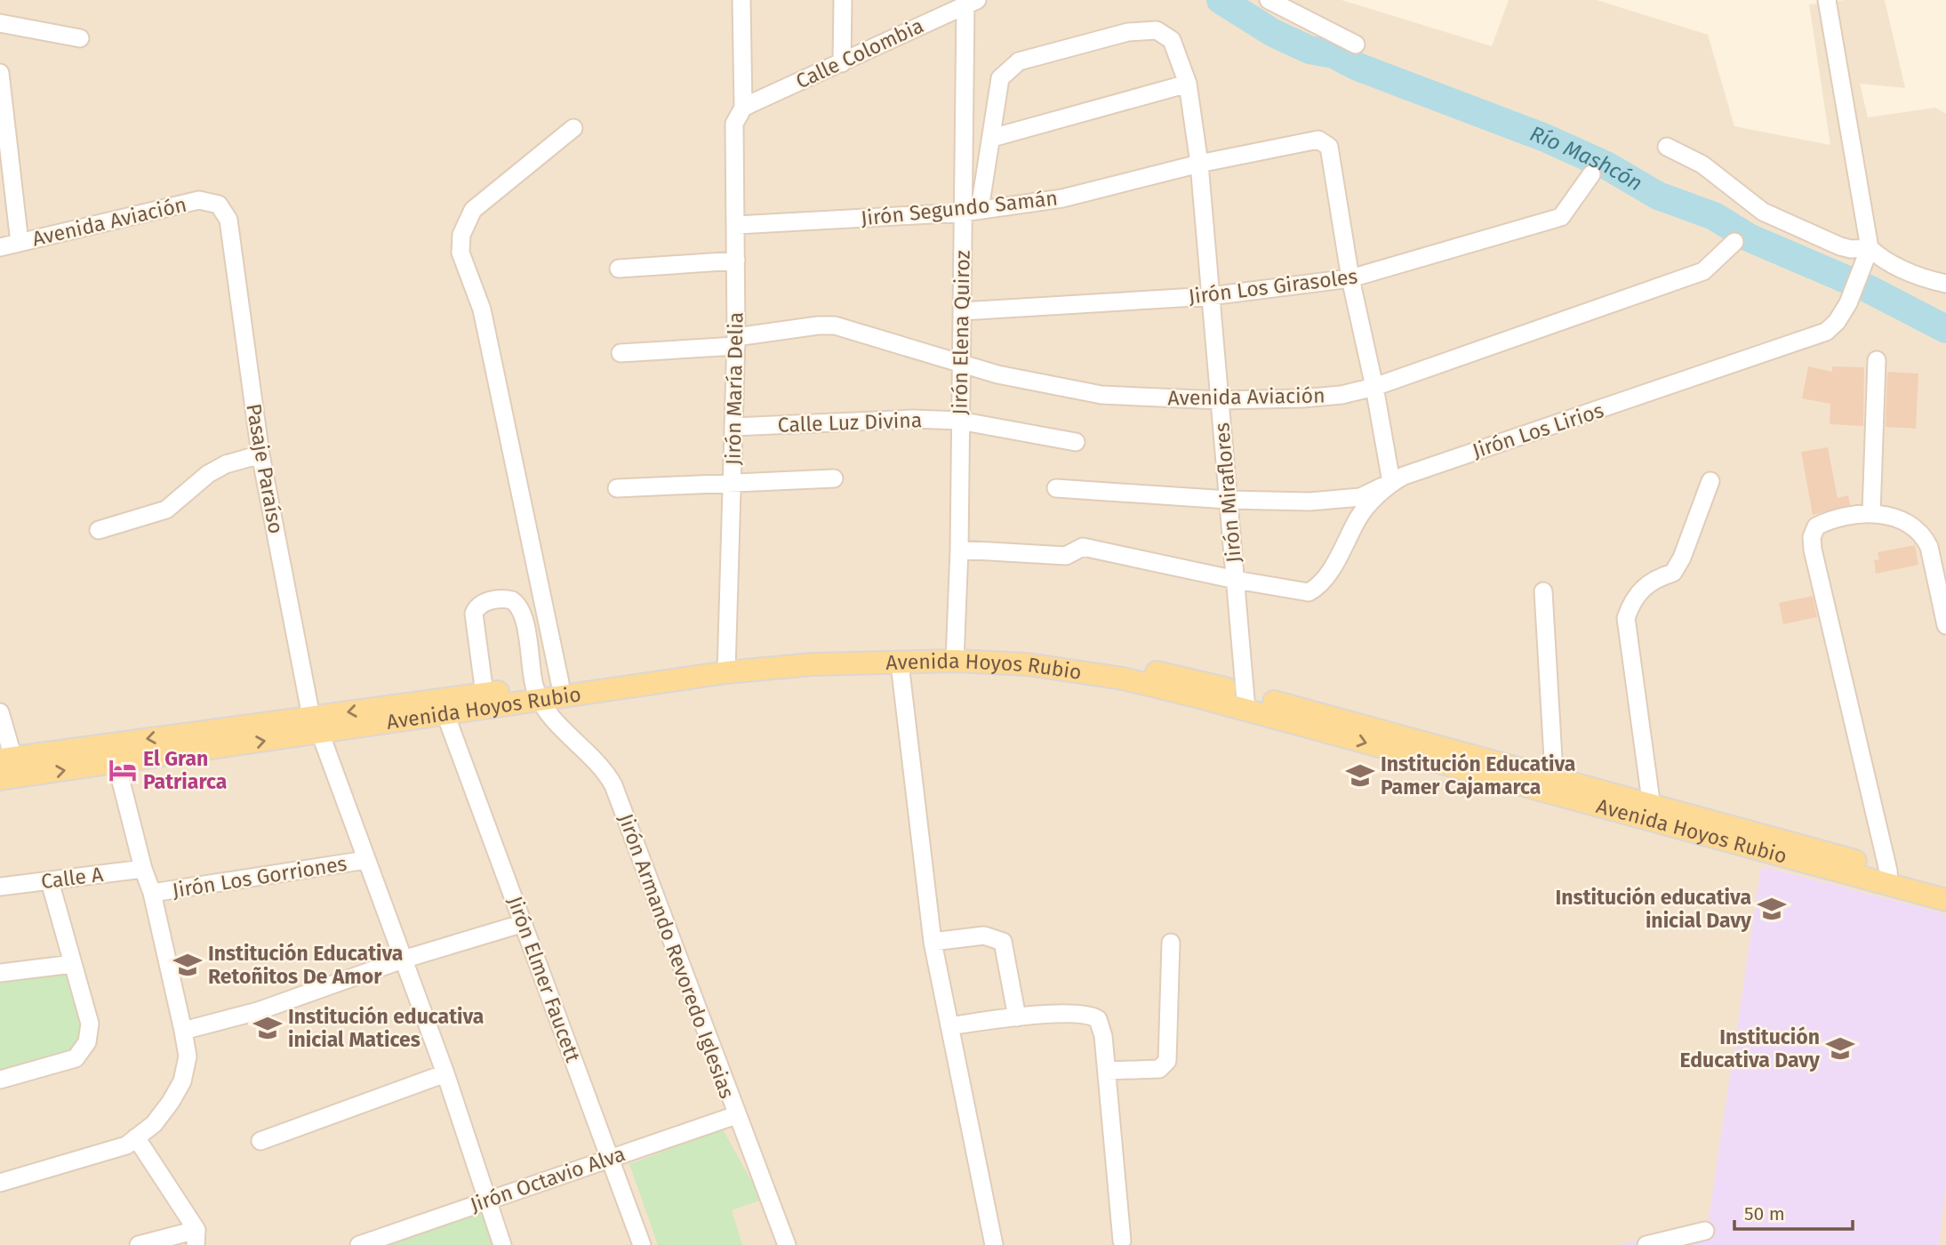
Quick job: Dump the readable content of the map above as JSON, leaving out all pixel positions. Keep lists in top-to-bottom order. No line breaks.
{"streets":{"main road":["Avenida Hoyos Rubio"],"street":["Calle Colombia","Jirón Segundo Samán","Avenida Aviación","Jirón Los Girasoles","Jirón Elena Quiroz","Jirón María Delia","Calle Luz Divina","Jirón Los Lirios","Pasaje Paraíso","Jirón Miraflores","Jirón Los Gorriones","Calle A","Jirón Armando Revoredo Iglesias","Jirón Elmer Faucett","Jirón Octavio Alva"]},"crossings":[["Calle Colombia","Jirón Elena Quiroz"],["Calle Colombia","Jirón María Delia"],["Jirón Segundo Samán","Jirón Los Girasoles"],["Jirón Segundo Samán","Jirón Elena Quiroz"],["Jirón Segundo Samán","Jirón María Delia"],["Jirón Segundo Samán","Jirón Miraflores"],["Avenida Aviación","Jirón Elena Quiroz"],["Avenida Aviación","Jirón María Delia"],["Avenida Aviación","Pasaje Paraíso"],["Avenida Aviación","Jirón Miraflores"],["Jirón Los Girasoles","Jirón Elena Quiroz"],["Jirón Los Girasoles","Jirón Miraflores"],["Jirón Elena Quiroz","Calle Luz Divina"],["Jirón Elena Quiroz","Jirón Los Lirios"],["Jirón Elena Quiroz","Jirón Miraflores"],["Jirón Elena Quiroz","Avenida Hoyos Rubio"],["Jirón María Delia","Calle Luz Divina"],["Jirón María Delia","Avenida Hoyos Rubio"],["Jirón Los Lirios","Jirón Miraflores"],["Pasaje Paraíso","Avenida Hoyos Rubio"],["Pasaje Paraíso","Jirón Los Gorriones"],["Pasaje Paraíso","Jirón Octavio Alva"],["Jirón Miraflores","Avenida Hoyos Rubio"],["Avenida Hoyos Rubio","Jirón Armando Revoredo Iglesias"],["Avenida Hoyos Rubio","Jirón Elmer Faucett"],["Jirón Armando Revoredo Iglesias","Jirón Octavio Alva"],["Jirón Elmer Faucett","Jirón Octavio Alva"]],"water":["Río Mashcón"],"places":{"hotel":["El Gran Patriarca"],"school or university":["Institución Educativa Pamer Cajamarca","Institución educativa inicial Davy","Institución Educativa Retoñitos De Amor","Institución educativa inicial Matices","Institución Educativa Davy"]},"scale_bar":"50 m"}
